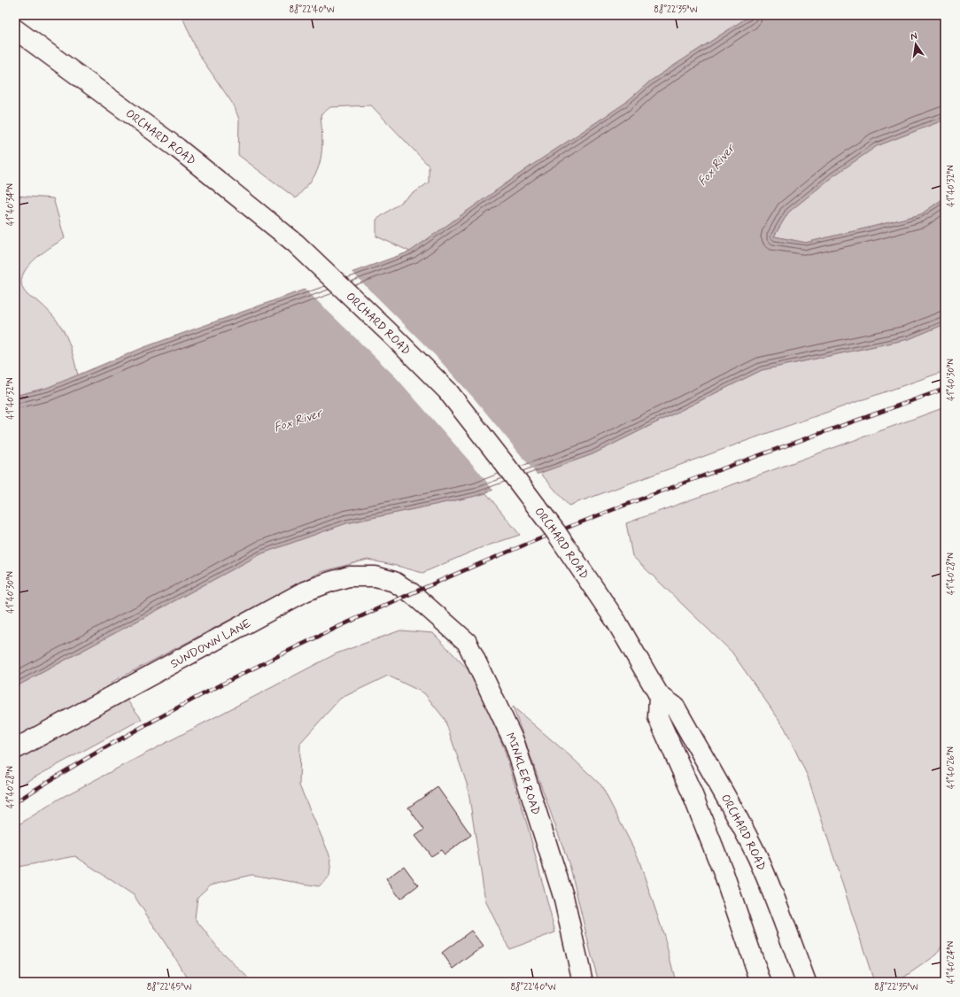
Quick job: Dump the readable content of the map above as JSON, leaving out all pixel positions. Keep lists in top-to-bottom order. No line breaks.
{"streets":{"main road":["ORCHARD ROAD","SUNDOWN LANE","MINKLER ROAD"]},"crossings":[["SUNDOWN LANE","MINKLER ROAD"]],"water":["Fox River"],"north":"top","coordinates":["88°22'40\"W","88°22'35\"W","41°40'32\"N","41°40'34\"N","41°40'30\"N","41°40'28\"N","41°40'26\"N","41°40'24\"N","88°22'45\"W"]}
